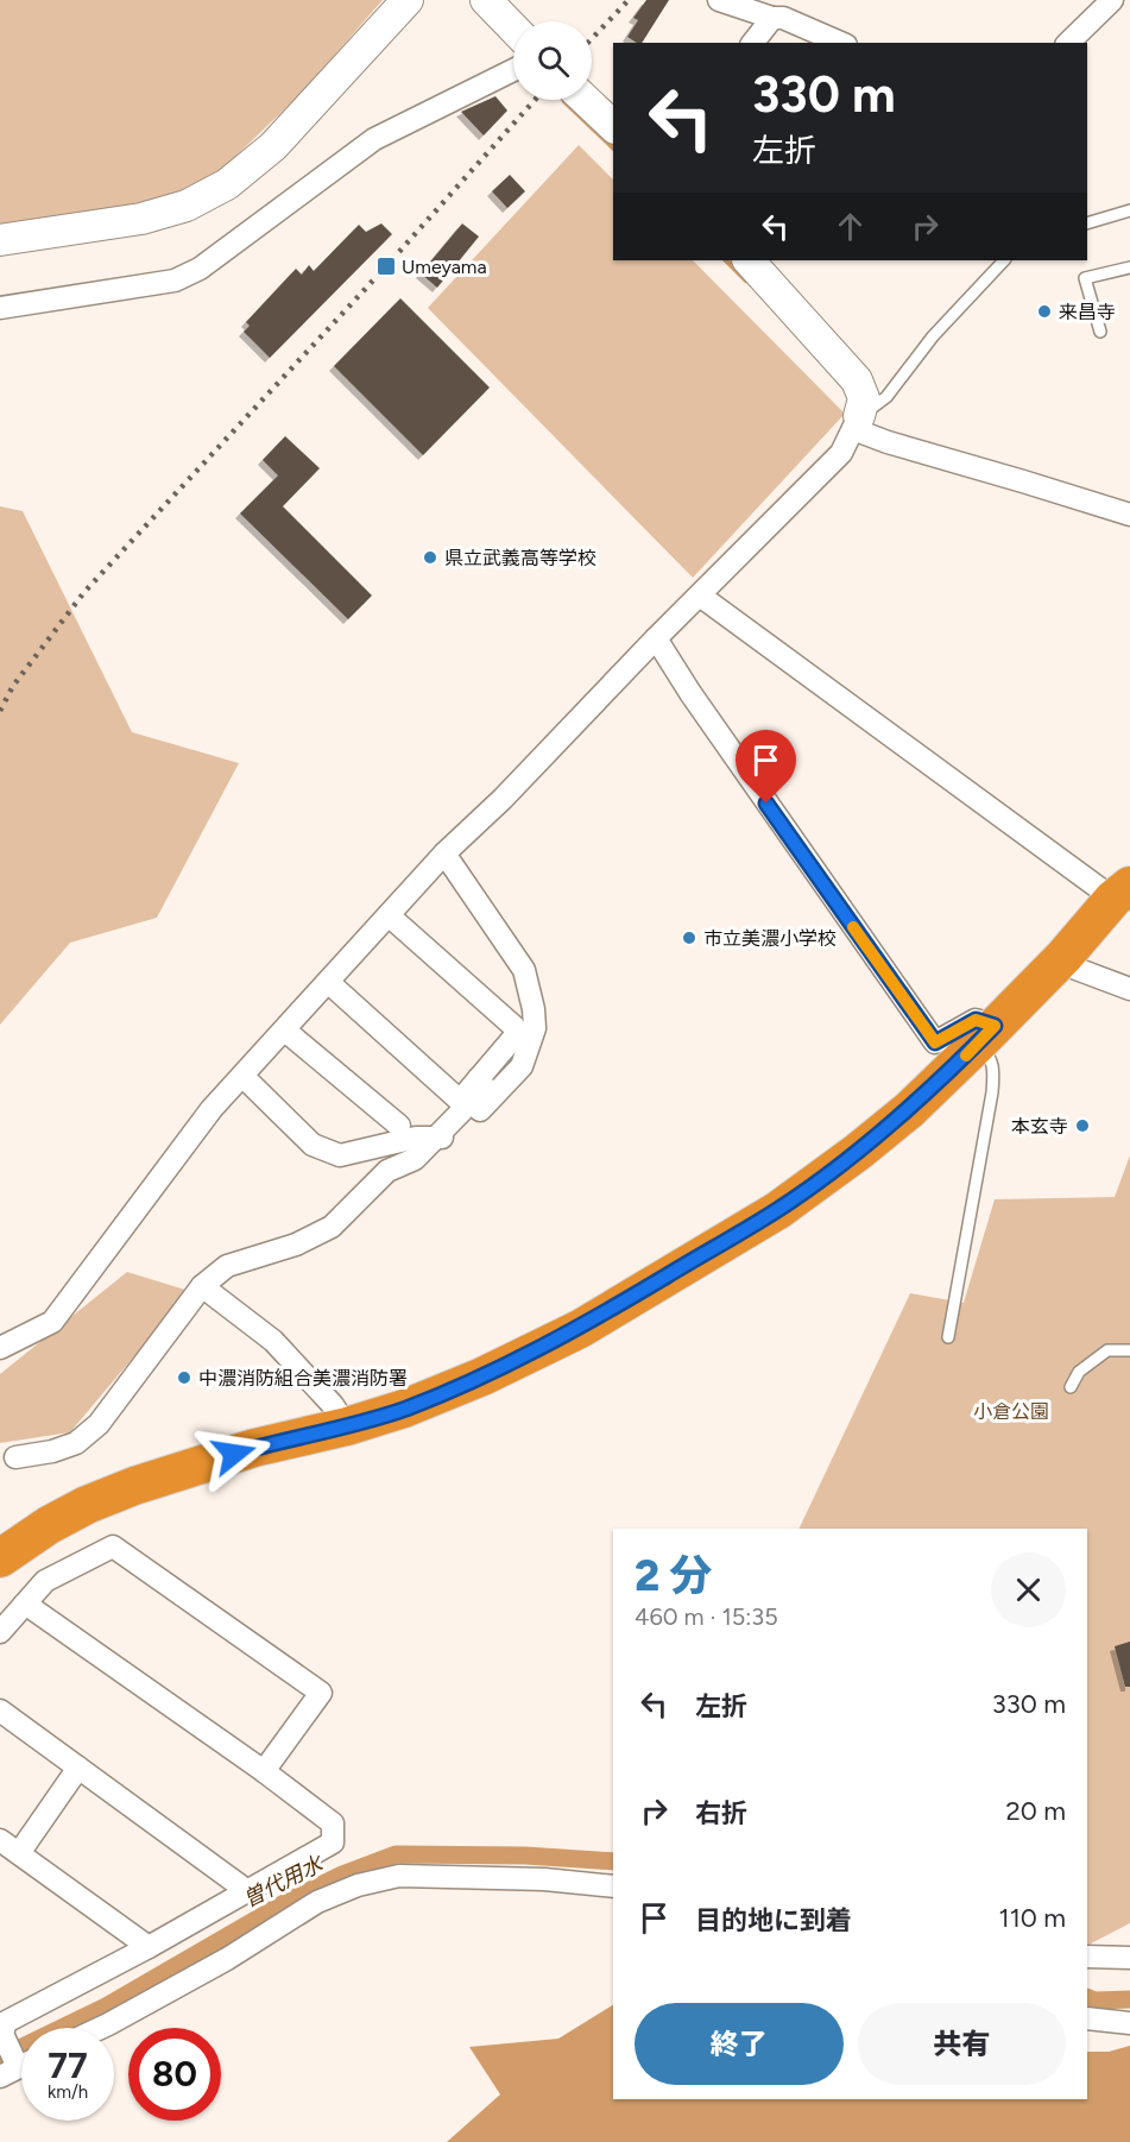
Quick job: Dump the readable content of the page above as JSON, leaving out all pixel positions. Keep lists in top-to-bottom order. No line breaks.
{"water":["曽代用水"],"parks":["小倉公園"],"places":{"transit":["Umeyama"],"other":["来昌寺","県立武義高等学校","市立美濃小学校","本玄寺","中濃消防組合美濃消防署"]},"page":{"turn":["330 m","左折"],"heading":["2 分","460 m · 15:35"],"list":[{"name":"左折","value":"330 m"},{"name":"右折","value":"20 m"},{"name":"目的地に到着","value":"110 m"}],"buttons":["終了","共有"],"speed":"77 km/h","limit":"80"}}
